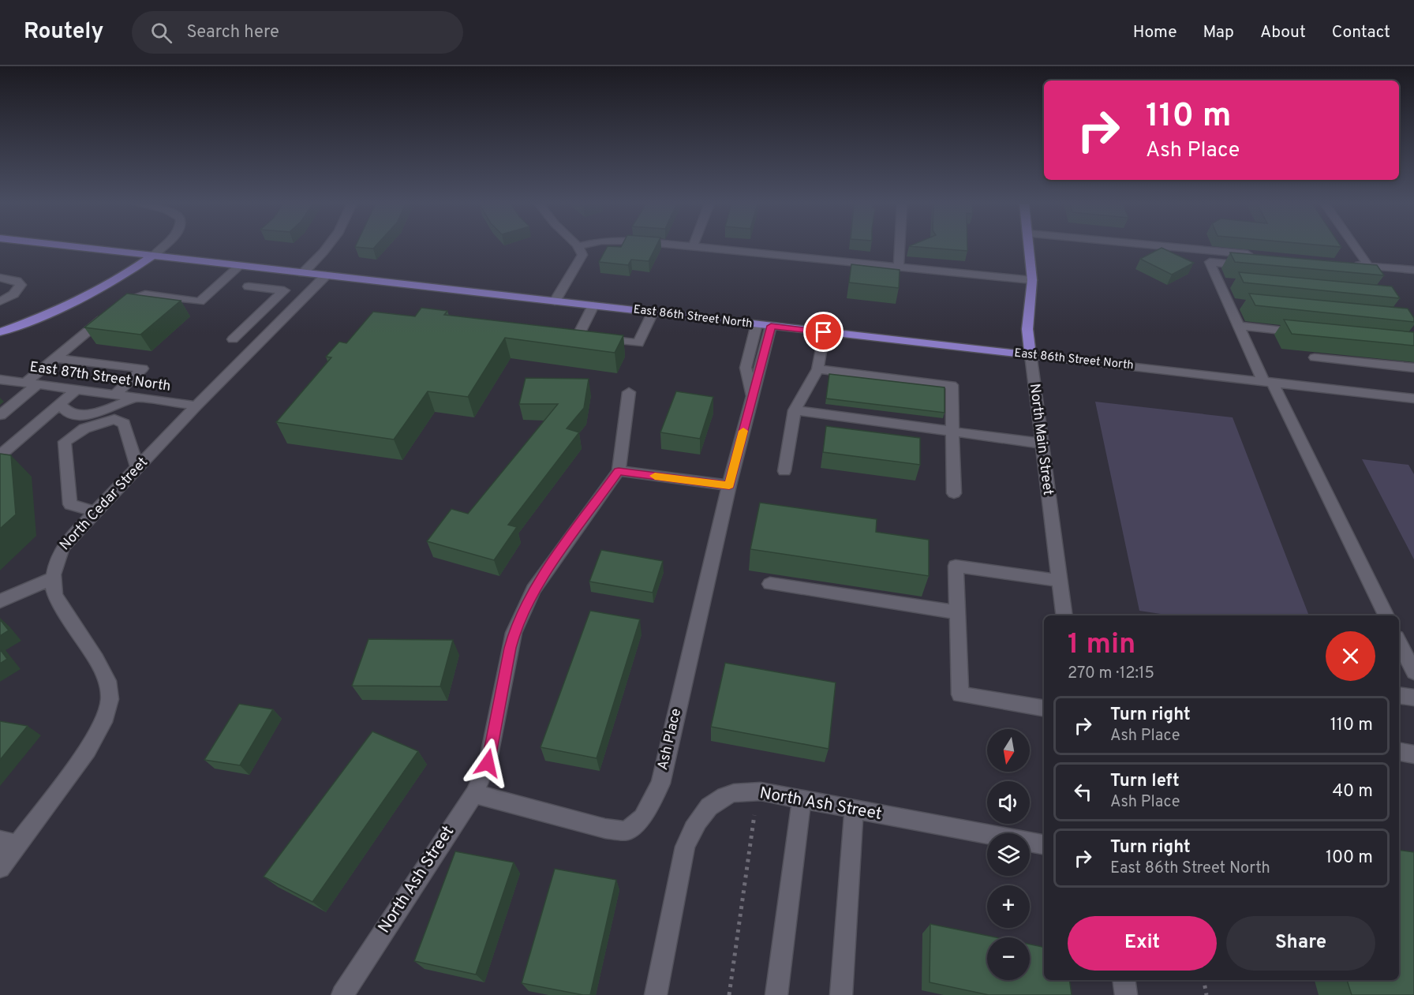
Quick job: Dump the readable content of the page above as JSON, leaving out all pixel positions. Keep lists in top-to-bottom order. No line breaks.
{"streets":{"main road":["East 86th Street North","North Main Street"],"street":["East 87th Street North","North Cedar Street","Ash Place","North Ash Street"]},"crossings":[["East 86th Street North","North Main Street"],["East 86th Street North","North Cedar Street"],["East 86th Street North","Ash Place"],["East 87th Street North","North Cedar Street"],["Ash Place","North Ash Street"]],"north":"bottom","page":{"header":"Routely","search":"Search here","nav":["Home","Map","About","Contact"],"turn":["110 m","Ash Place"],"heading":["1 min","270 m · 12:15"],"list":[{"name":"Turn right","note":"Ash Place","value":"110 m"},{"name":"Turn left","note":"Ash Place","value":"40 m"},{"name":"Turn right","note":"East 86th Street North","value":"100 m"}],"map_buttons":["+","−"],"buttons":["Exit","Share"]}}
